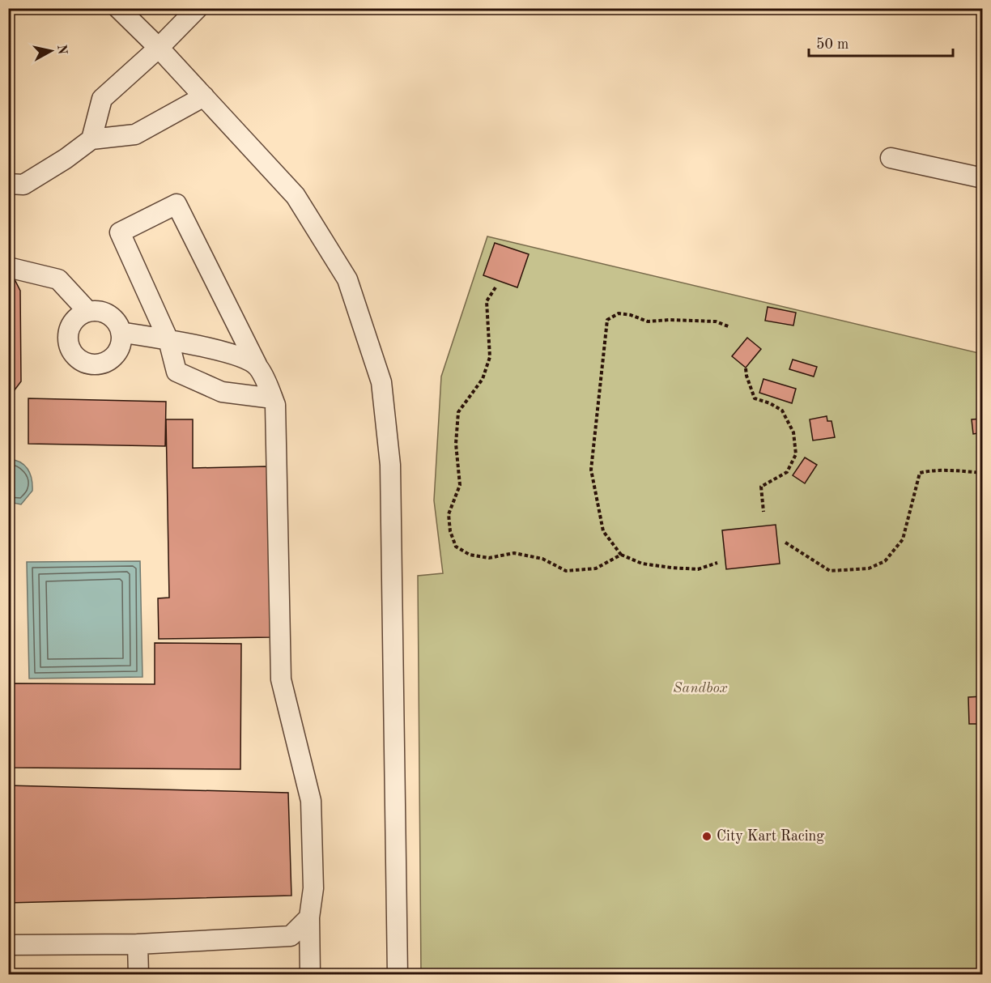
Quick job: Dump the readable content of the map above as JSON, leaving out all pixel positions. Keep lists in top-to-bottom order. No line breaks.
{"parks":["Sandbox"],"places":["City Kart Racing"],"scale_bar":"50 m","north":"right"}
